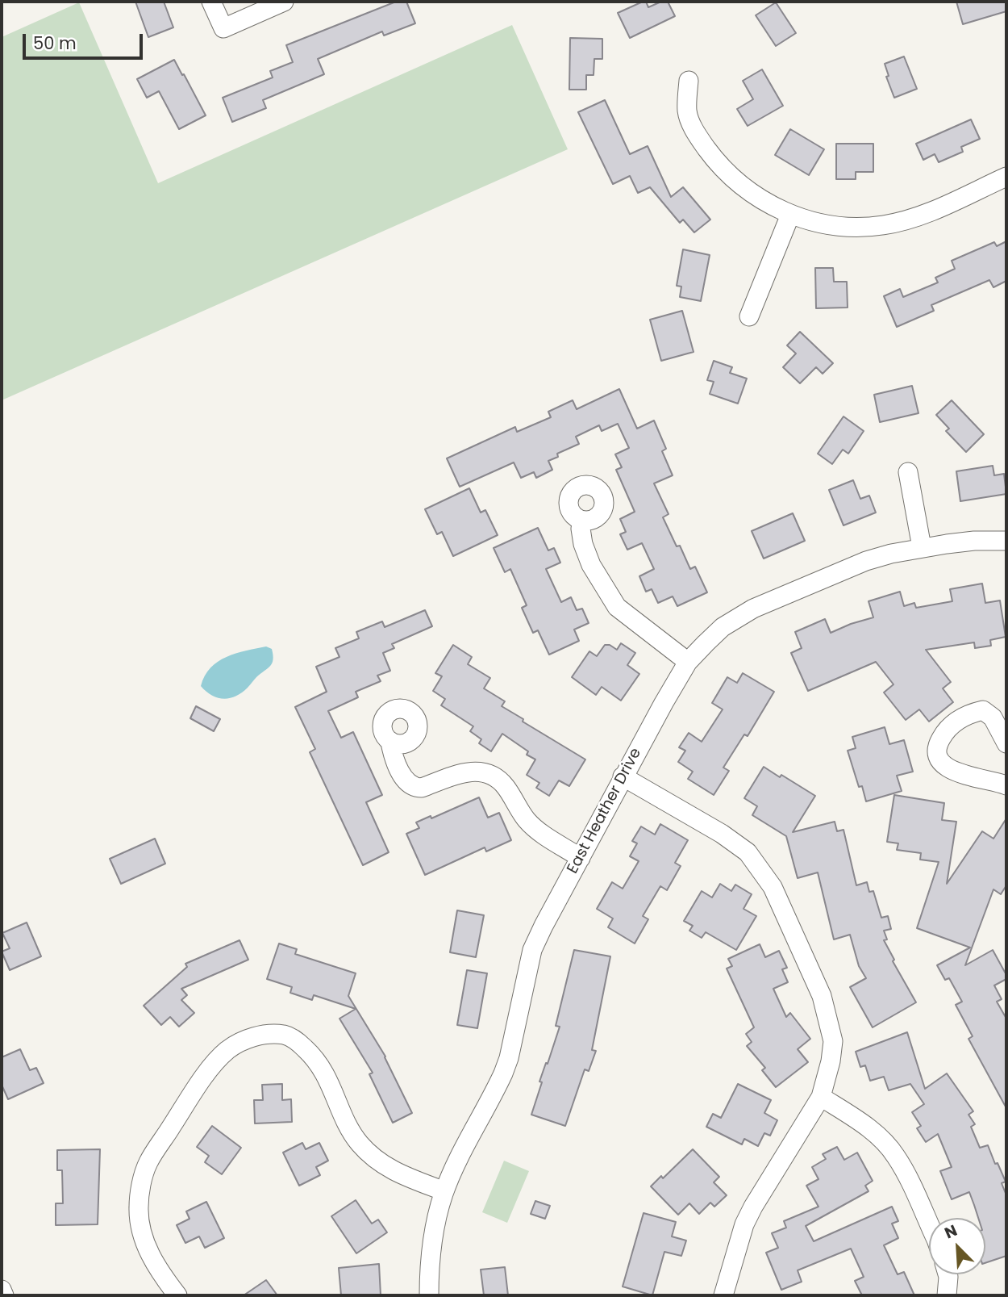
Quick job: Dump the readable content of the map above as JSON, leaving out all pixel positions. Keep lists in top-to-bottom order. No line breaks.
{"streets":{"street":["East Heather Drive"]},"scale_bar":"50 m","north":"top left"}
